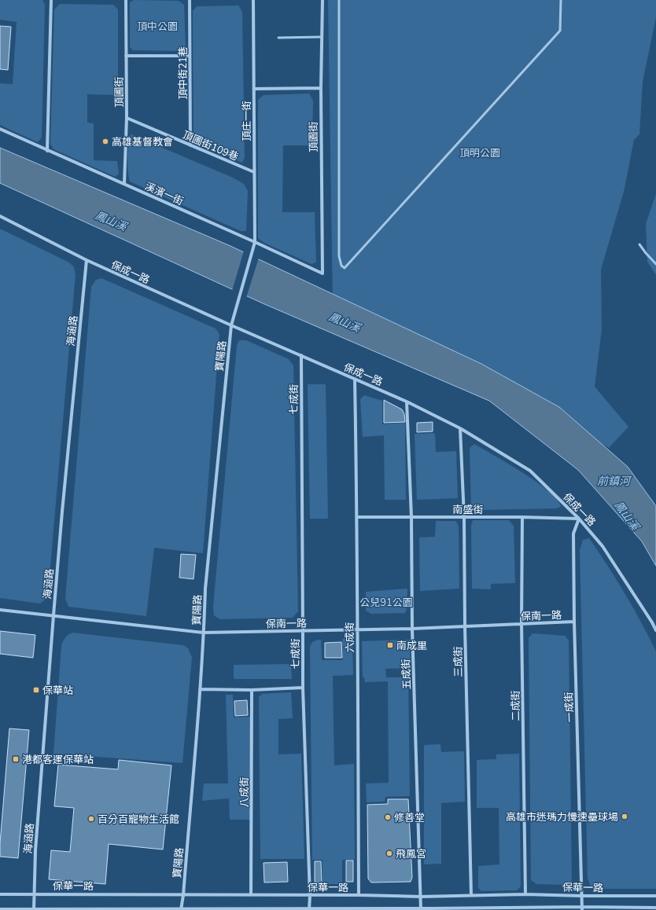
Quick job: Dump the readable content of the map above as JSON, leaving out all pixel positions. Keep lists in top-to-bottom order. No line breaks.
{"streets":{"street":["頂中街21巷","頂圃街","頂庄一街","頂園街","頂圃街109巷","溪濱一街","保成一路","海涵路","寶陽路","七成街","南盛街","保南一路","六成街","三成街","五成街","二成街","一成街","八成街","保華一路"]},"crossings":[["頂中街21巷","頂圃街109巷"],["頂圃街","頂圃街109巷"],["頂圃街","溪濱一街"],["頂庄一街","頂圃街109巷"],["頂庄一街","溪濱一街"],["頂庄一街","寶陽路"],["頂園街","溪濱一街"],["溪濱一街","寶陽路"],["保成一路","海涵路"],["保成一路","寶陽路"],["保成一路","七成街"],["保成一路","南盛街"],["保成一路","六成街"],["保成一路","三成街"],["保成一路","五成街"],["保成一路","一成街"],["海涵路","保南一路"],["海涵路","保華一路"],["寶陽路","保南一路"],["寶陽路","保華一路"],["七成街","保南一路"],["七成街","保華一路"],["南盛街","六成街"],["南盛街","三成街"],["南盛街","五成街"],["南盛街","二成街"],["南盛街","一成街"],["保南一路","六成街"],["保南一路","三成街"],["保南一路","五成街"],["保南一路","二成街"],["保南一路","一成街"],["六成街","保華一路"],["三成街","保華一路"],["五成街","保華一路"],["二成街","保華一路"],["一成街","保華一路"],["八成街","保華一路"]],"water":["鳳山溪","前鎮河"],"parks":["頂中公園","頂明公園","公兒91公園"],"places":{"other":["高雄基督教會","高雄市迷瑪力慢速壘球場","修善堂","百分百寵物生活館","飛鳳宮"],"transit":["南成里","保華站","港都客運保華站"]}}
